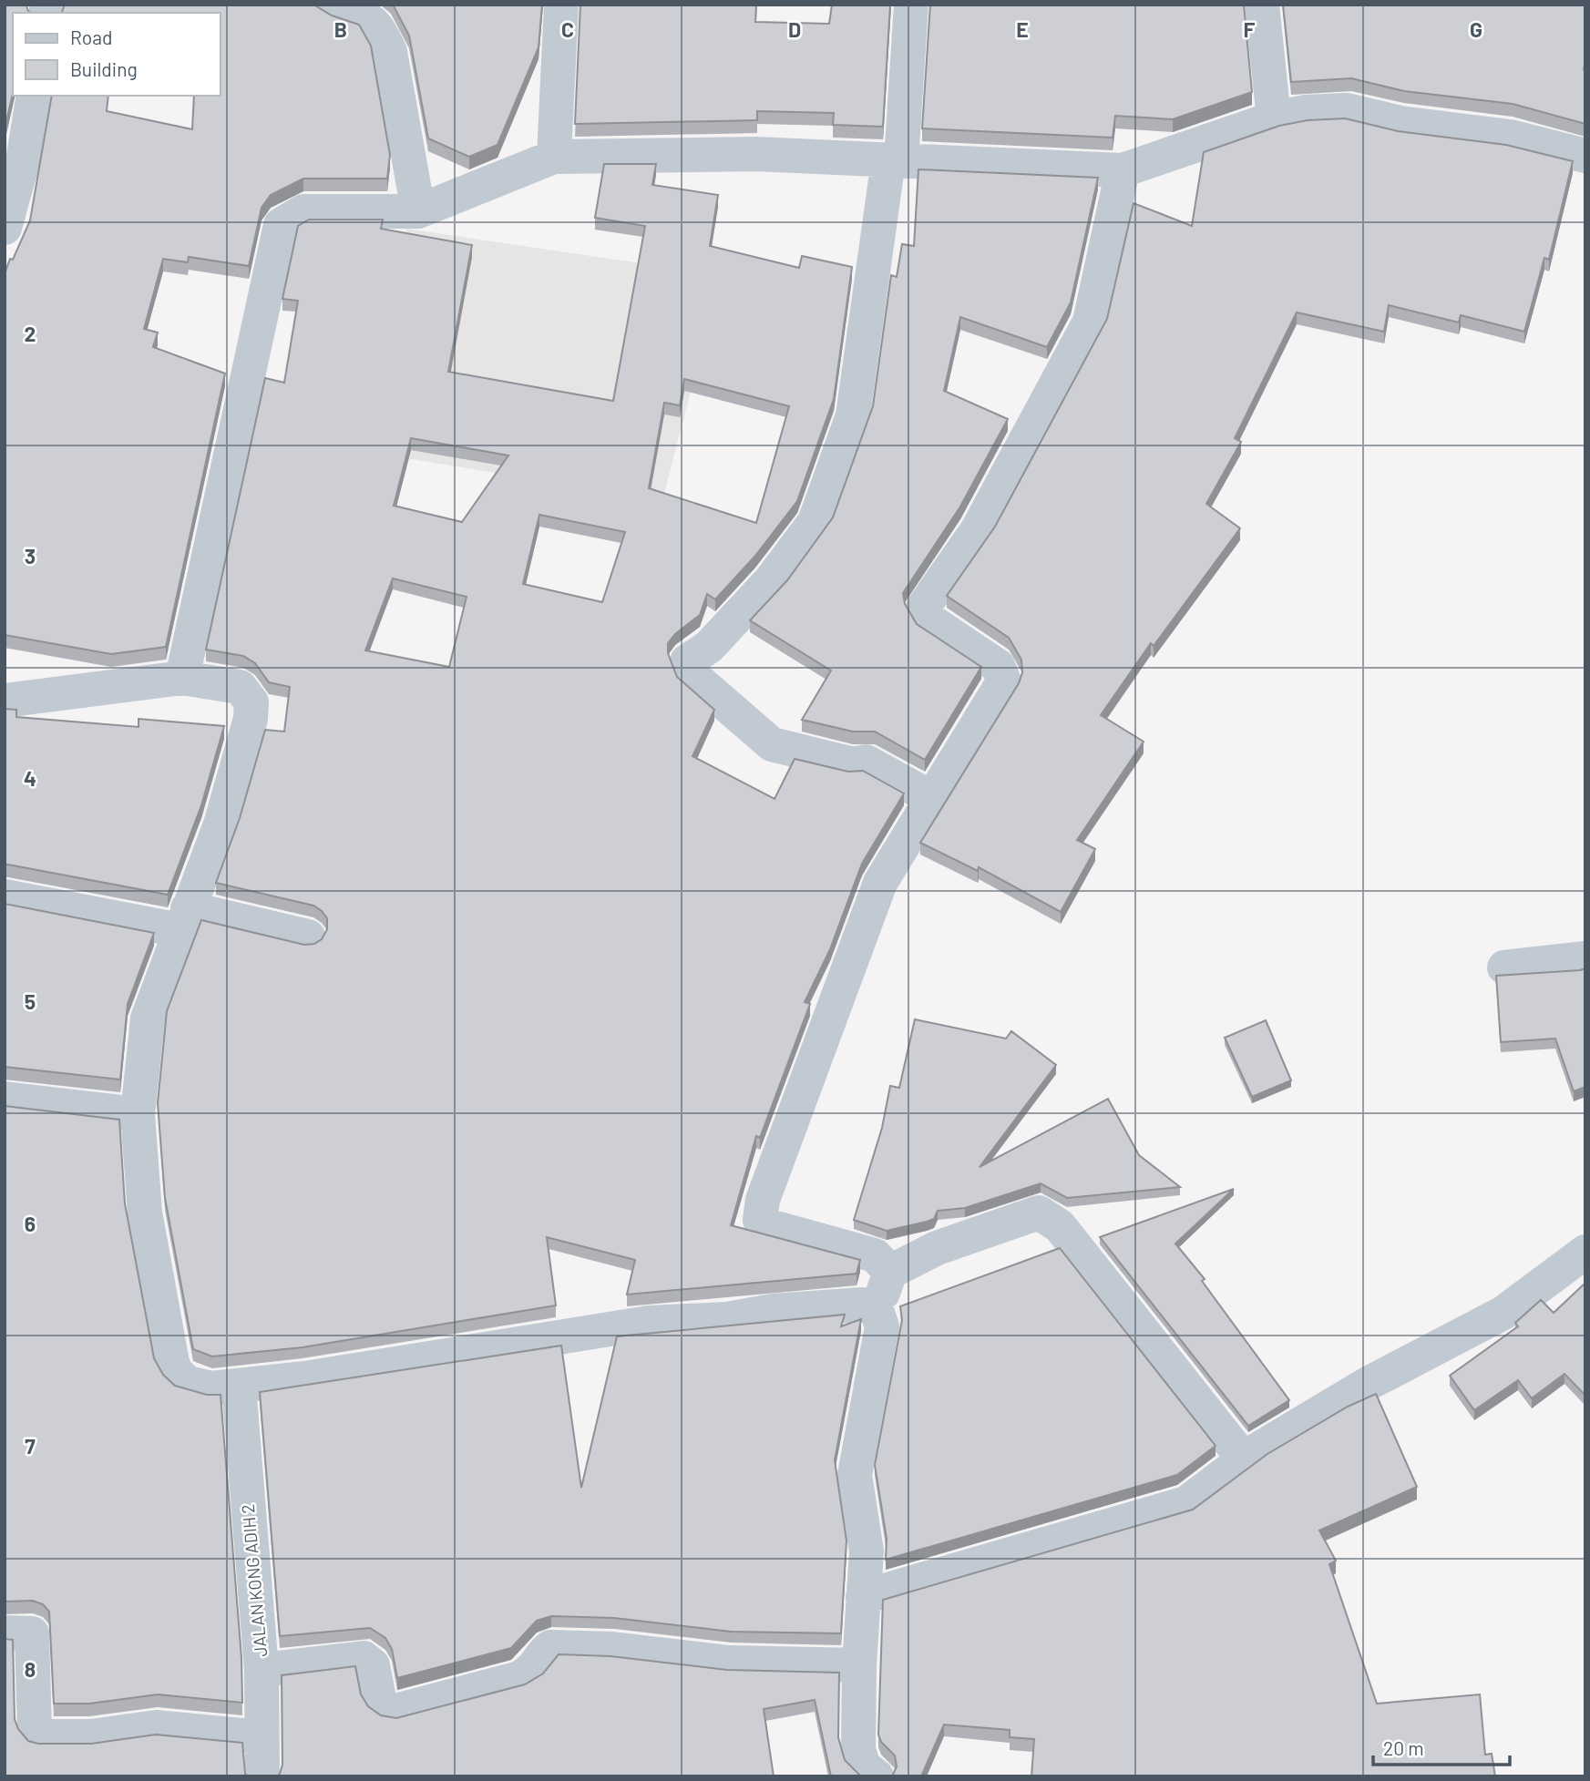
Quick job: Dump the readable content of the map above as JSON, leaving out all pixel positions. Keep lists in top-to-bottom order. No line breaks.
{"streets":{"street":["JALAN KONG ADIH 2"]},"legend":["Road","Building"],"scale_bar":"20 m","grid":{"columns":["B","C","D","E","F","G"],"rows":["2","3","4","5","6","7","8"]}}
